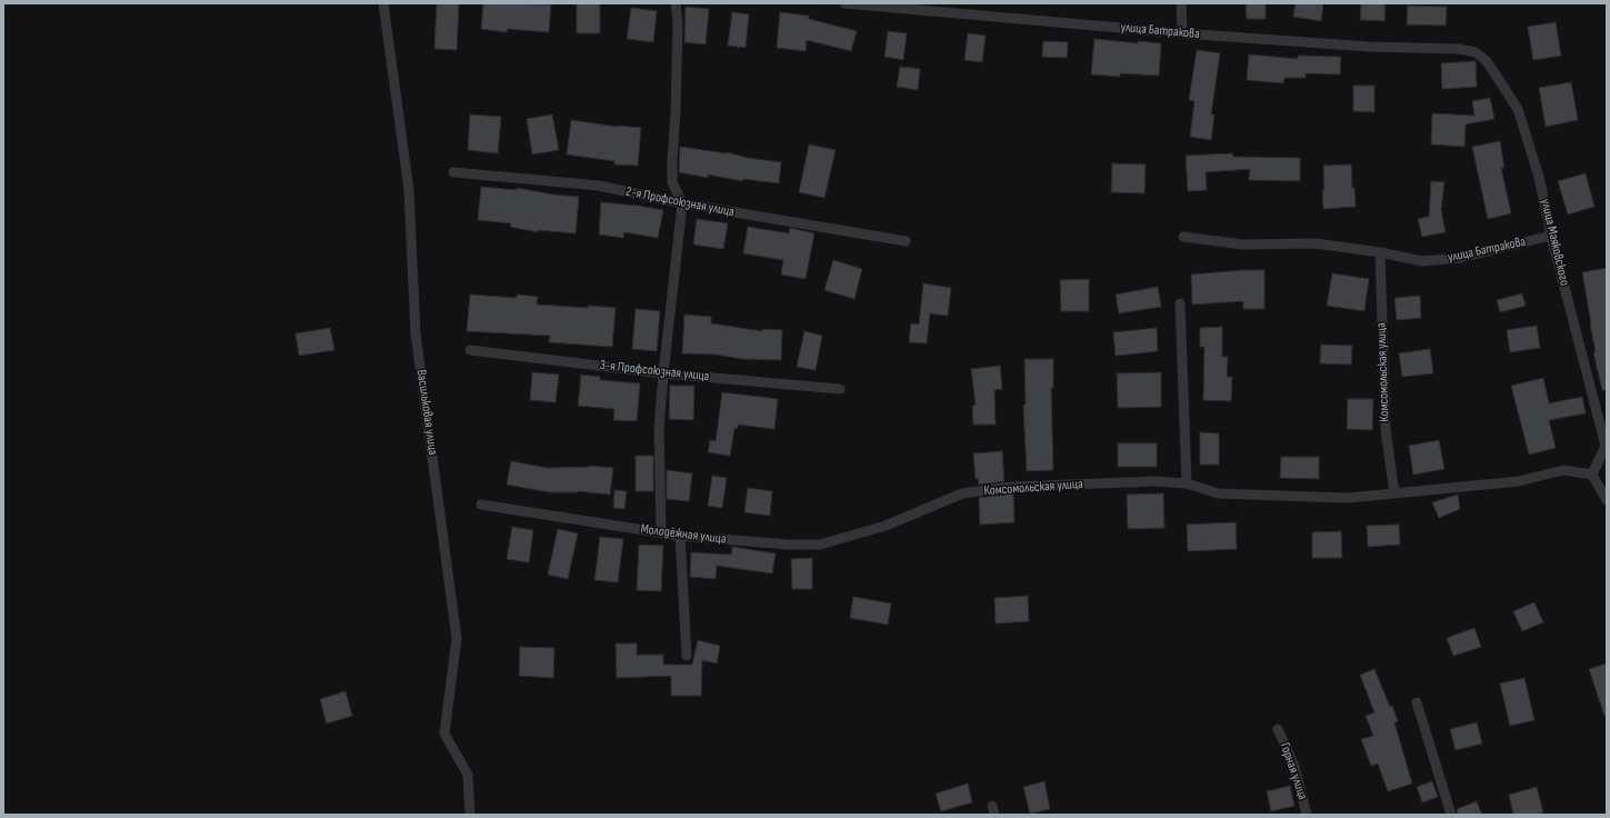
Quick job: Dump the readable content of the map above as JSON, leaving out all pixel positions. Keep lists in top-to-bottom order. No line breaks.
{"streets":{"street":["улица Батракова","2-я Профсоюзная улица","улица Маяковского","3-я Профсоюзная улица","Комсомольская улица","Васильковая улица","Молодёжная улица","Горная улица"]},"crossings":[["улица Батракова","улица Маяковского"],["улица Батракова","Комсомольская улица"],["Комсомольская улица","Молодёжная улица"]]}
